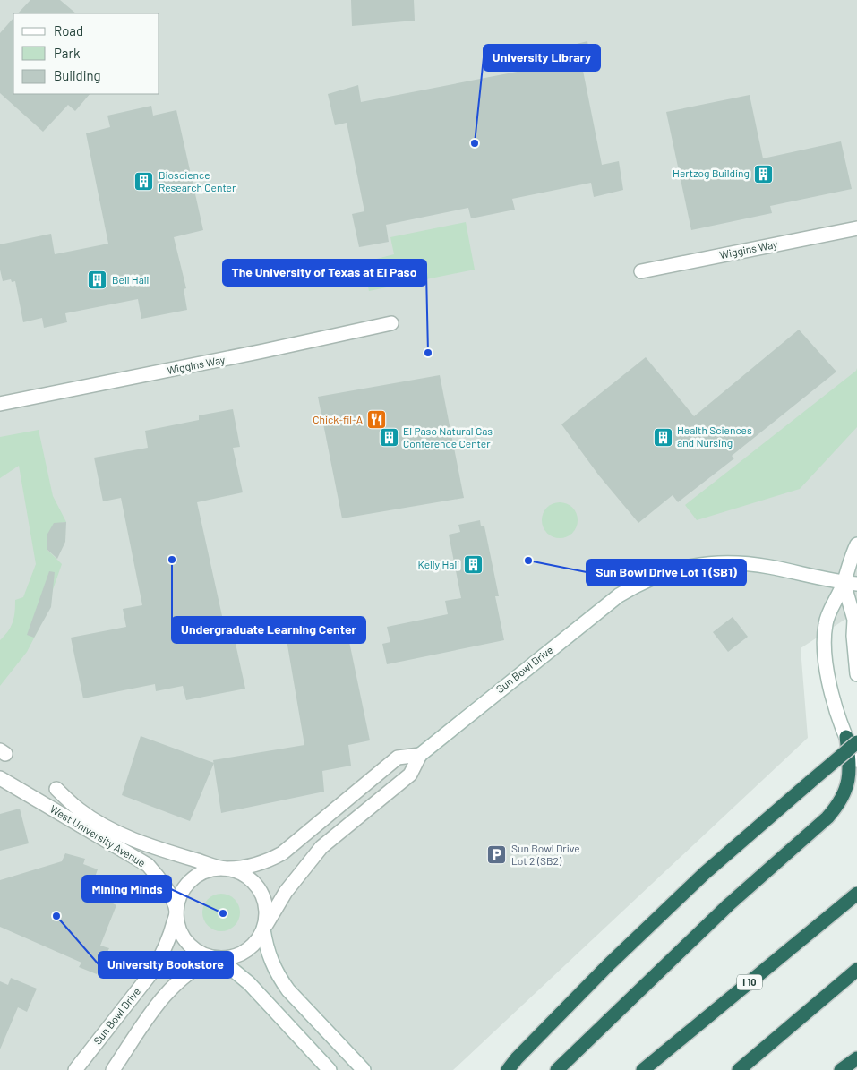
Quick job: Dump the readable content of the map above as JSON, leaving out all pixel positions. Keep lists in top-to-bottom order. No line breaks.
{"streets":{"highway":["I 10"],"street":["Wiggins Way","Sun Bowl Drive","West University Avenue"]},"crossings":[["Sun Bowl Drive","West University Avenue"]],"places":{"other":["University Library","The University of Texas at El Paso","Undergraduate Learning Center","Sun Bowl Drive Lot 1 (SB1)","Mining Minds","University Bookstore"],"building":["Hertzog Building","Bioscience Research Center","Bell Hall","Health Sciences and Nursing","El Paso Natural Gas Conference Center","Kelly Hall"],"restaurant":["Chick-fil-A"],"parking":["Sun Bowl Drive Lot 2 (SB2)"]},"legend":["Road","Park","Building"]}
